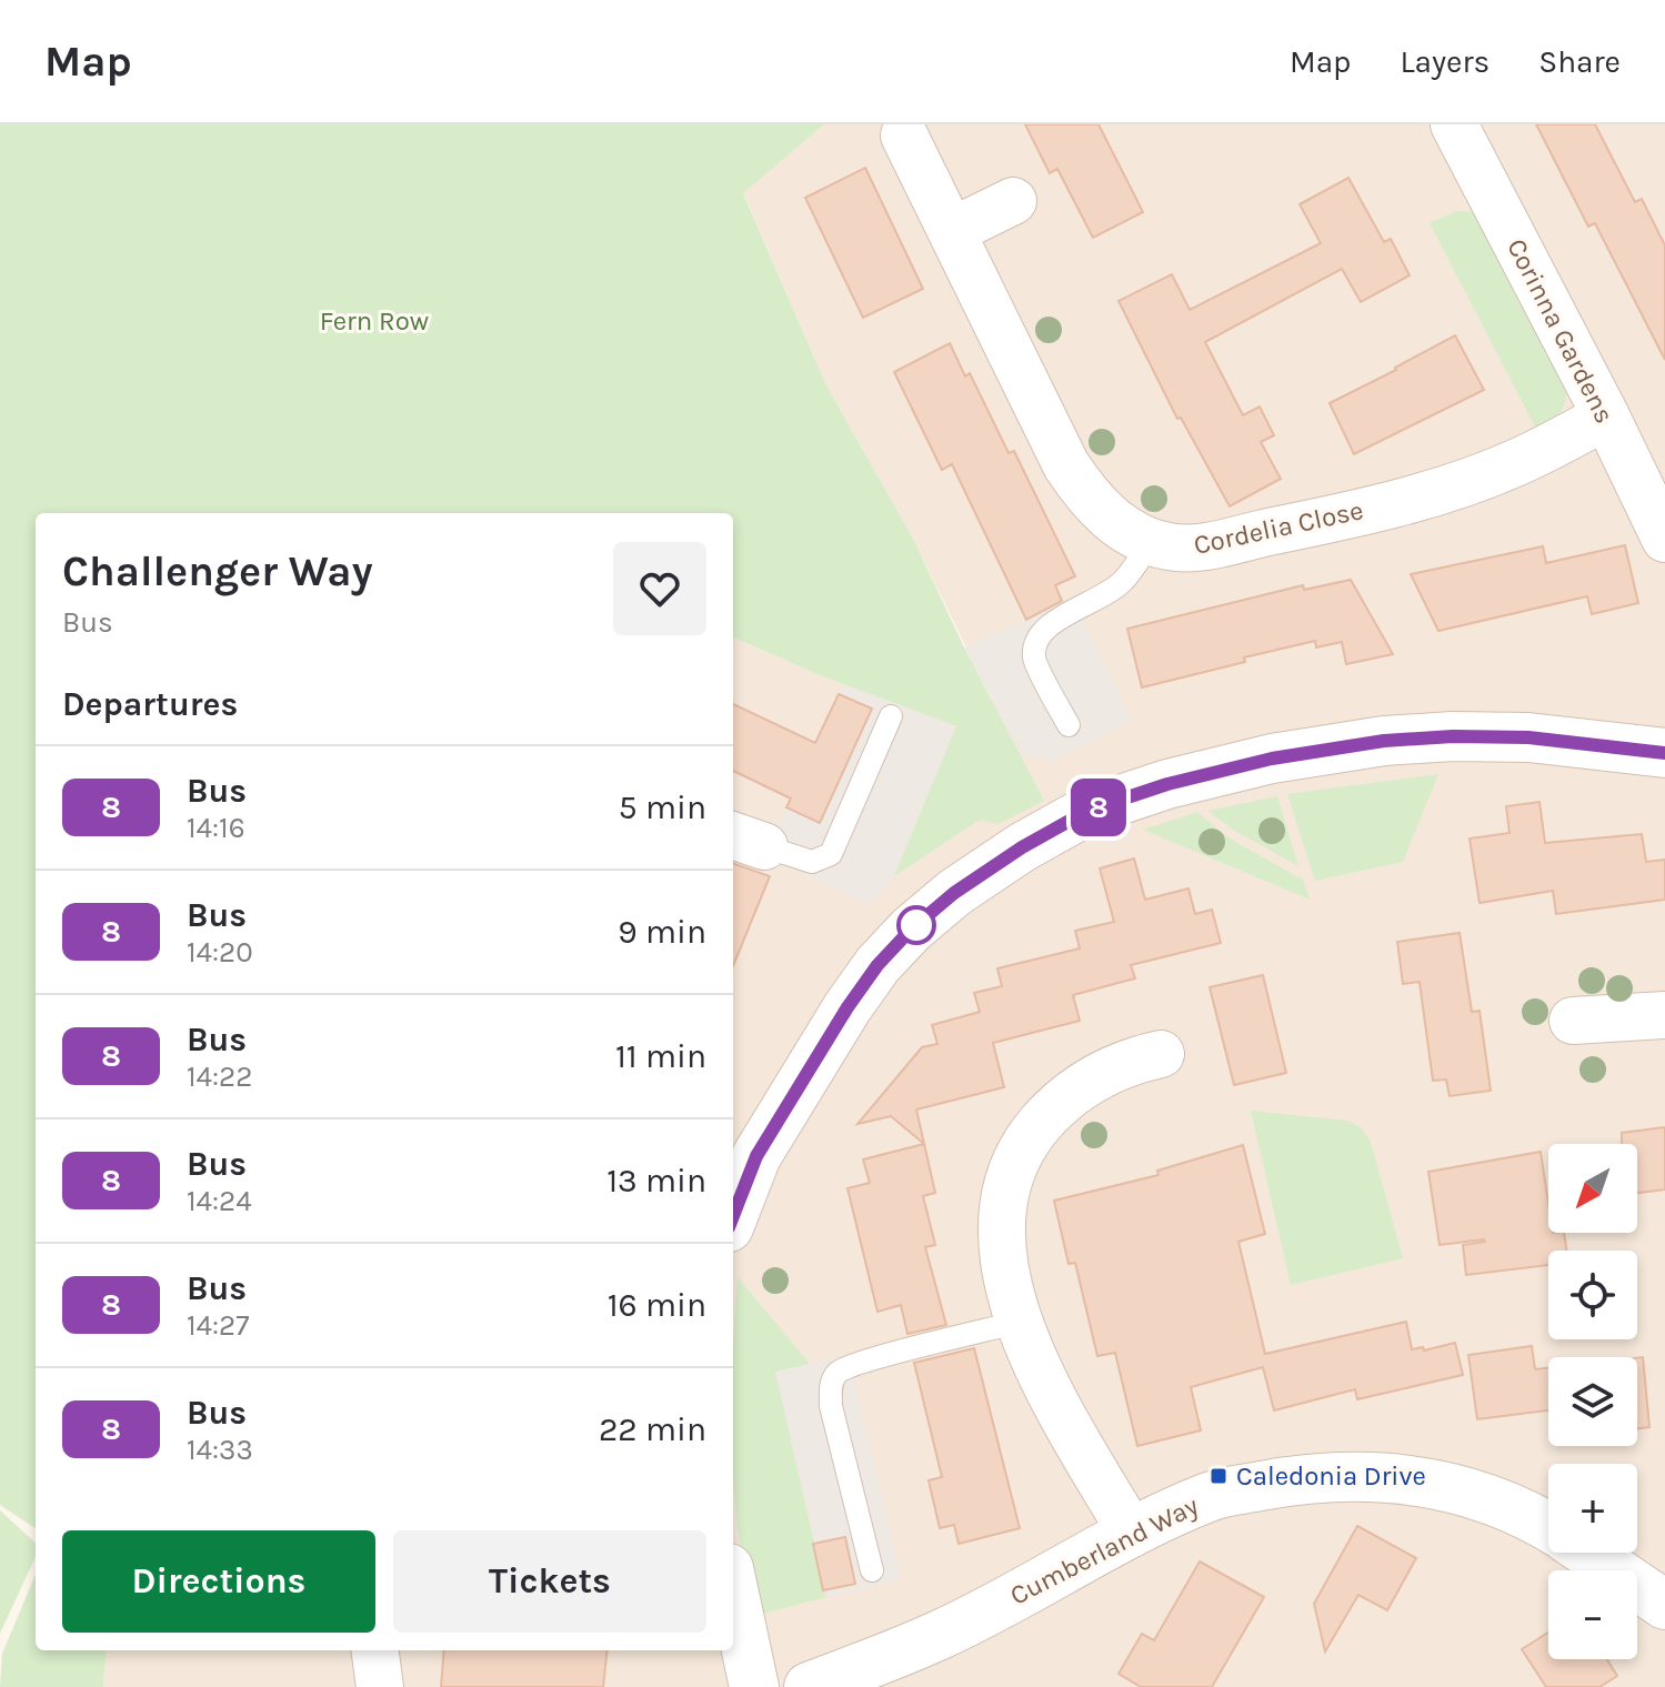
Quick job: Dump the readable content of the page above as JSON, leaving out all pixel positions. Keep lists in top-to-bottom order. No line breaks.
{"streets":{"street":["Corinna Gardens","Cordelia Close","Cumberland Way"]},"crossings":[["Corinna Gardens","Cordelia Close"]],"parks":["Fern Row"],"places":{"transit":["Caledonia Drive"]},"lines":["bus line 8"],"north":"bottom left","page":{"header":"Map","nav":["Map","Layers","Share"],"on_map":"8","heading":[["Challenger Way","Bus"],"Departures"],"list":[{"mark":"8","name":"Bus","note":"14:16","value":"5 min"},{"mark":"8","name":"Bus","note":"14:20","value":"9 min"},{"mark":"8","name":"Bus","note":"14:22","value":"11 min"},{"mark":"8","name":"Bus","note":"14:24","value":"13 min"},{"mark":"8","name":"Bus","note":"14:27","value":"16 min"},{"mark":"8","name":"Bus","note":"14:33","value":"22 min"}],"map_buttons":["+","−"],"buttons":["Directions","Tickets"]}}
